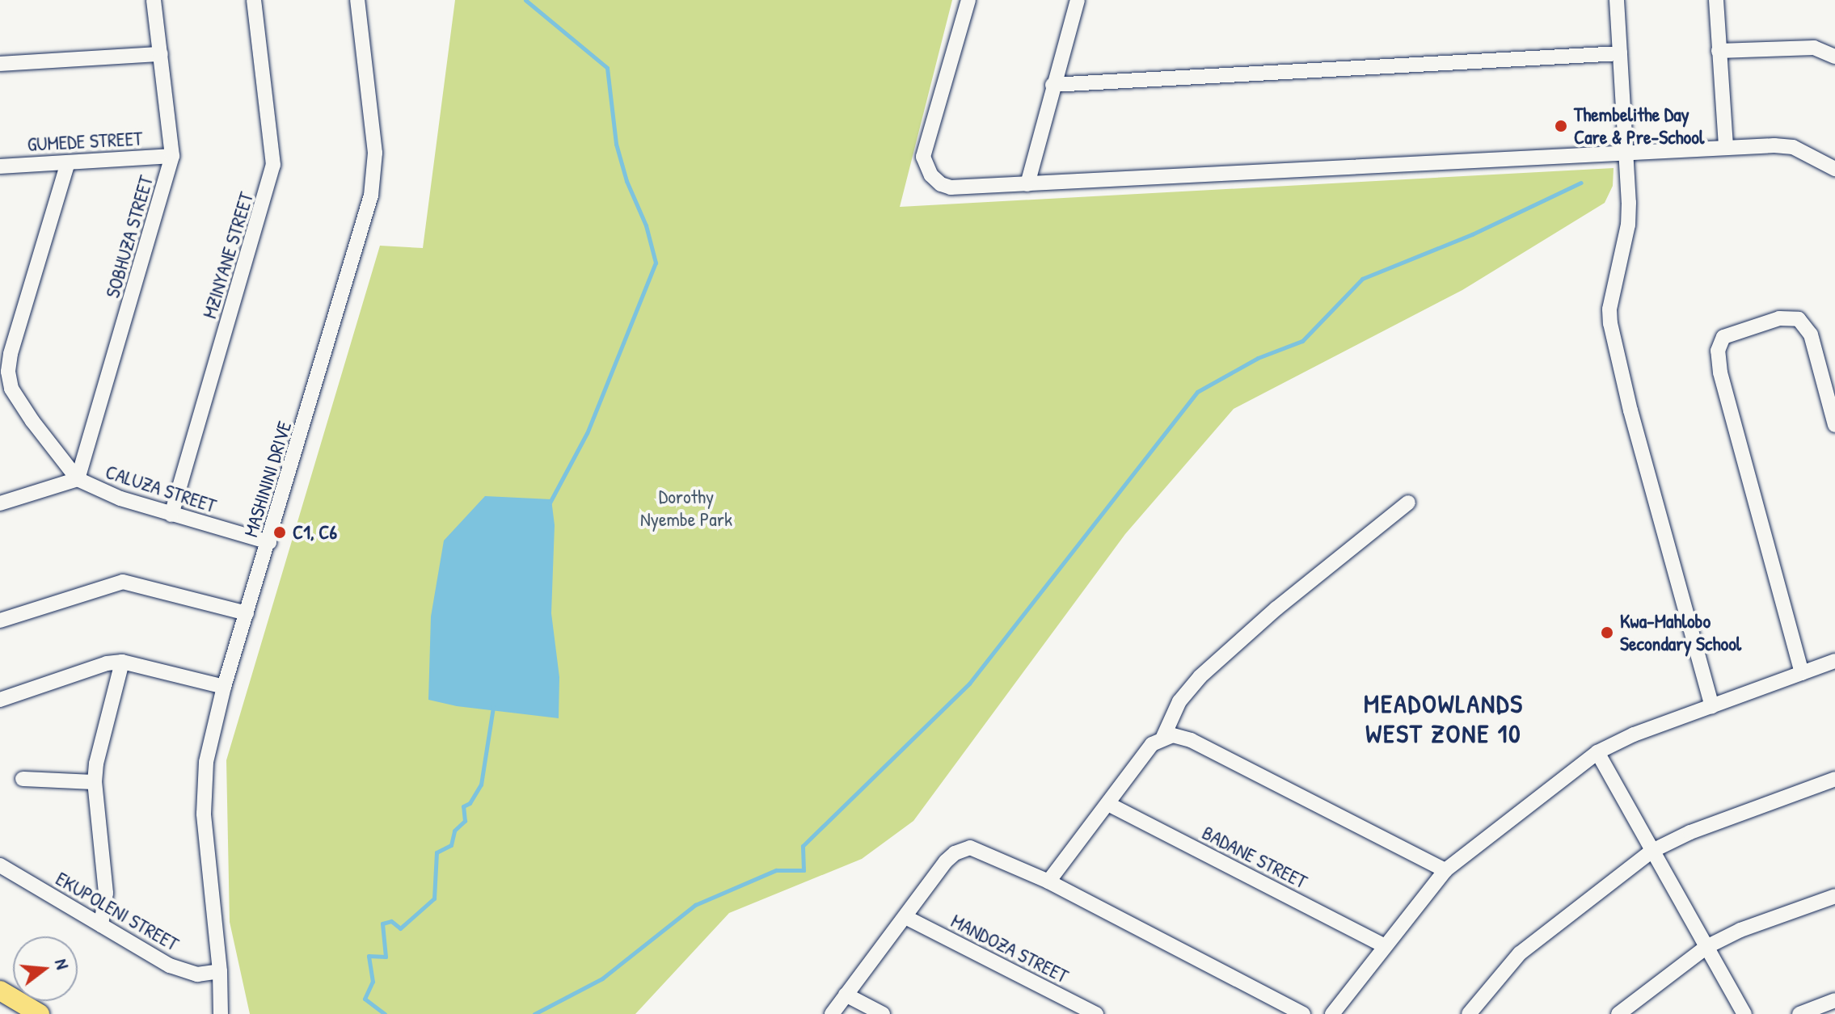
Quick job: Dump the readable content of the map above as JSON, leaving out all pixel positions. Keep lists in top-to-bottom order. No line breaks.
{"streets":{"street":["GUMEDE STREET","SOBHUZA STREET","MZINYANE STREET","MASHININI DRIVE","CALUZA STREET","BADANE STREET","EKUPOLENI STREET","MANDOZA STREET"]},"crossings":[["GUMEDE STREET","SOBHUZA STREET"],["GUMEDE STREET","CALUZA STREET"],["SOBHUZA STREET","CALUZA STREET"],["MZINYANE STREET","CALUZA STREET"],["MASHININI DRIVE","CALUZA STREET"],["MASHININI DRIVE","EKUPOLENI STREET"]],"districts":["MEADOWLANDS WEST ZONE 10"],"parks":["Dorothy Nyembe Park"],"places":["Thembelithe Day Care & Pre-School","C1, C6","Kwa-Mahlobo Secondary School"],"north":"right"}
